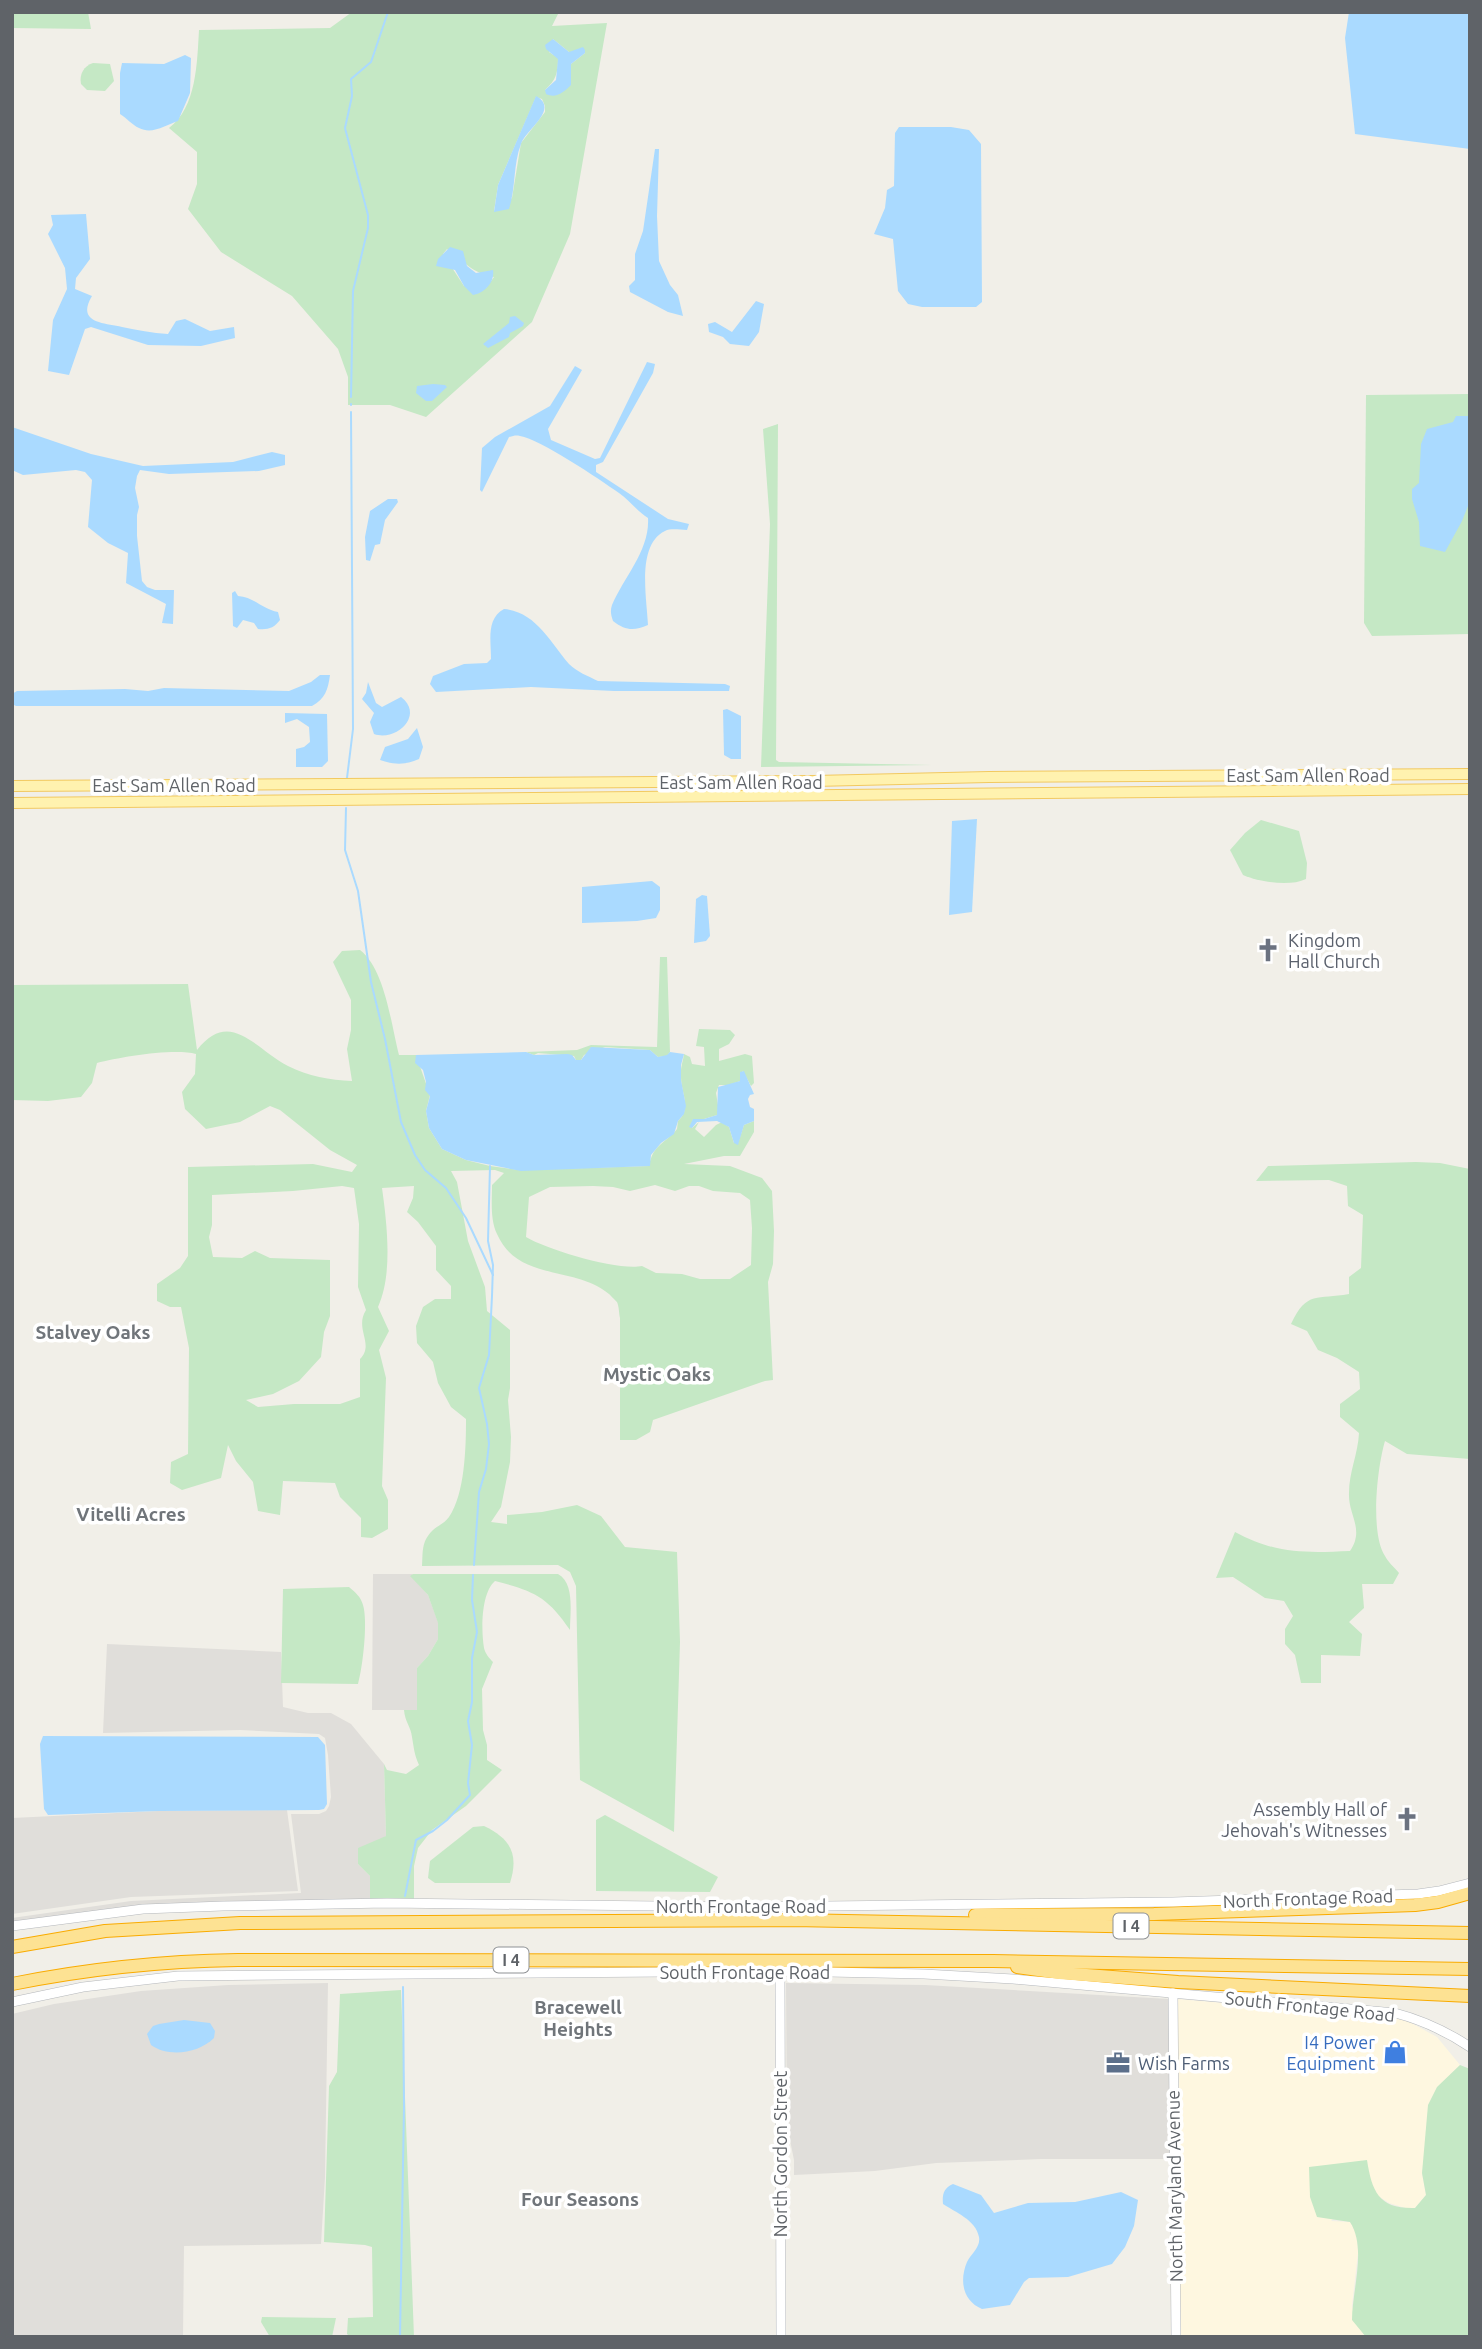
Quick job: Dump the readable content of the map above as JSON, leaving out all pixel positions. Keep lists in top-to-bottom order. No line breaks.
{"streets":{"highway":["I 4"],"main road":["East Sam Allen Road"],"street":["North Frontage Road","South Frontage Road","North Gordon Street","North Maryland Avenue"]},"crossings":[["South Frontage Road","North Gordon Street"],["South Frontage Road","North Maryland Avenue"]],"districts":["Stalvey Oaks","Mystic Oaks","Vitelli Acres","Bracewell Heights","Four Seasons"],"places":{"church":["Kingdom Hall Church","Assembly Hall of Jehovah's Witnesses"],"shop":["I4 Power Equipment"],"office":["Wish Farms"]}}
